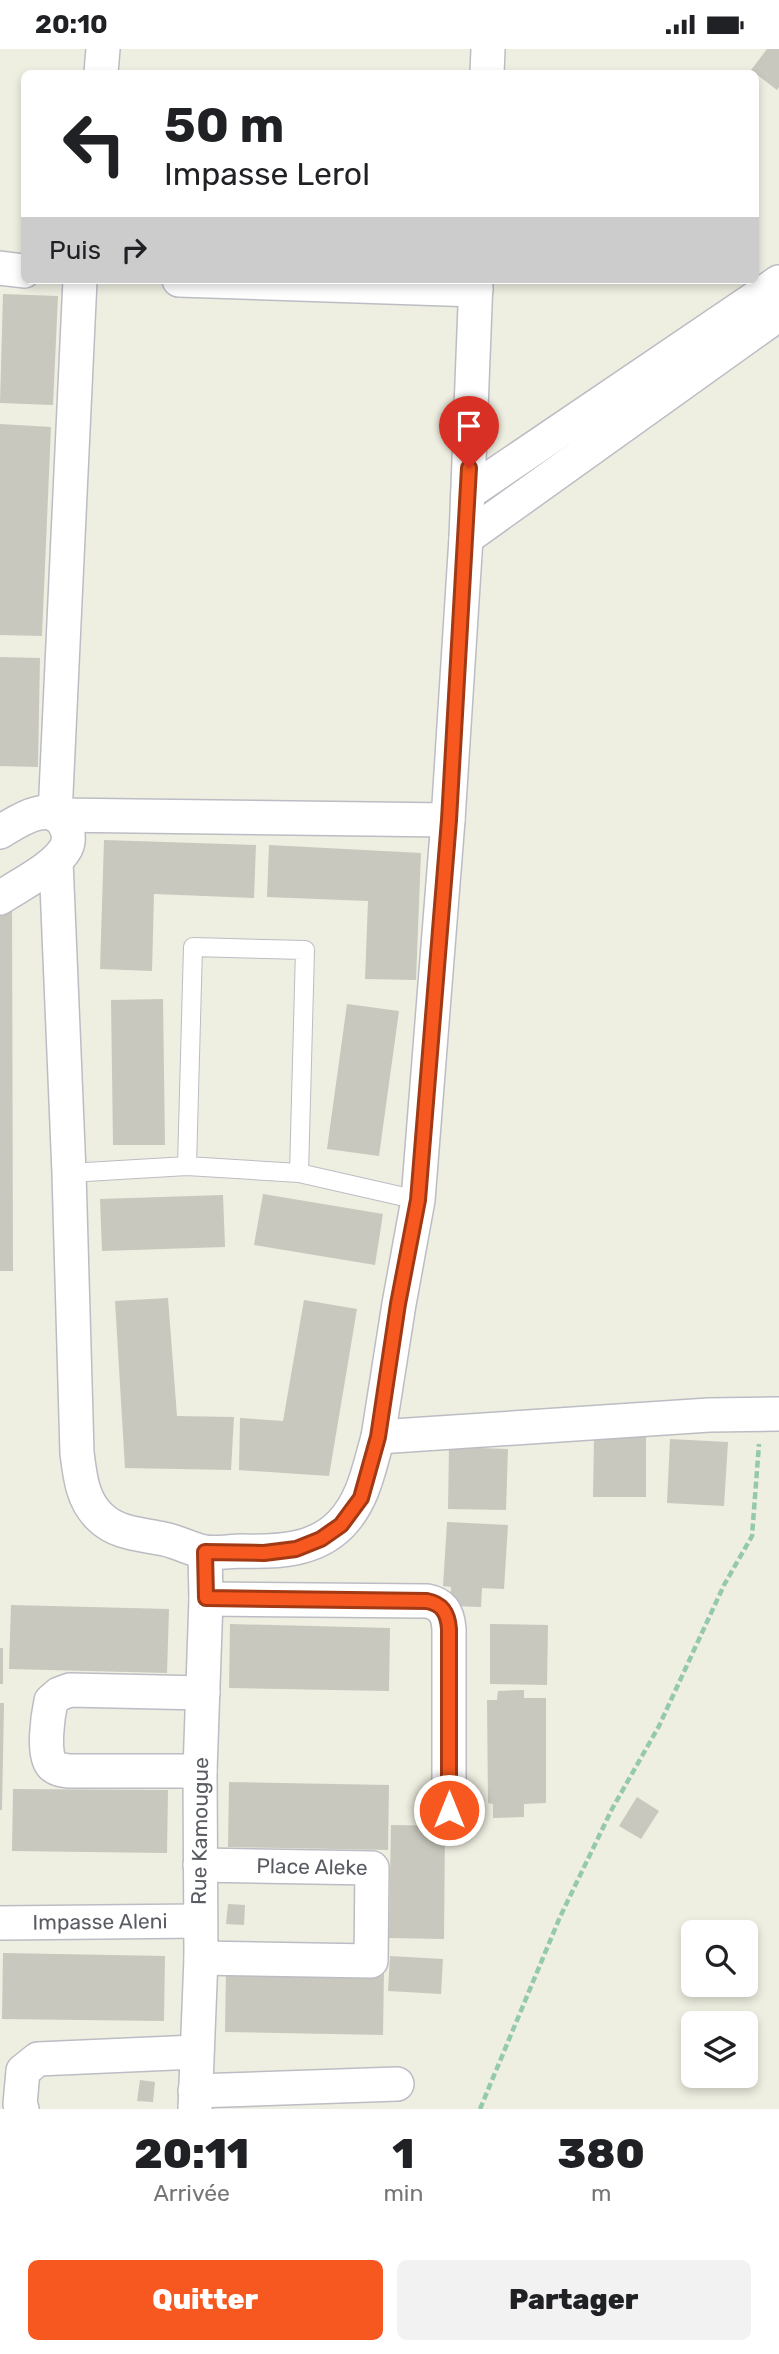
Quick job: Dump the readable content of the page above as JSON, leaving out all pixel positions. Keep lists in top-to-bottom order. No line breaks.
{"streets":{"street":["Rue Kamougue","Place Aleke","Impasse Aleni"]},"crossings":[["Rue Kamougue","Place Aleke"],["Rue Kamougue","Impasse Aleni"]],"page":{"status":"20:10","turn":["50 m","Impasse Lerol"],"then":"Puis","eta":["20:11","Arrivée","1","min","380","m"],"buttons":["Quitter","Partager"]}}
